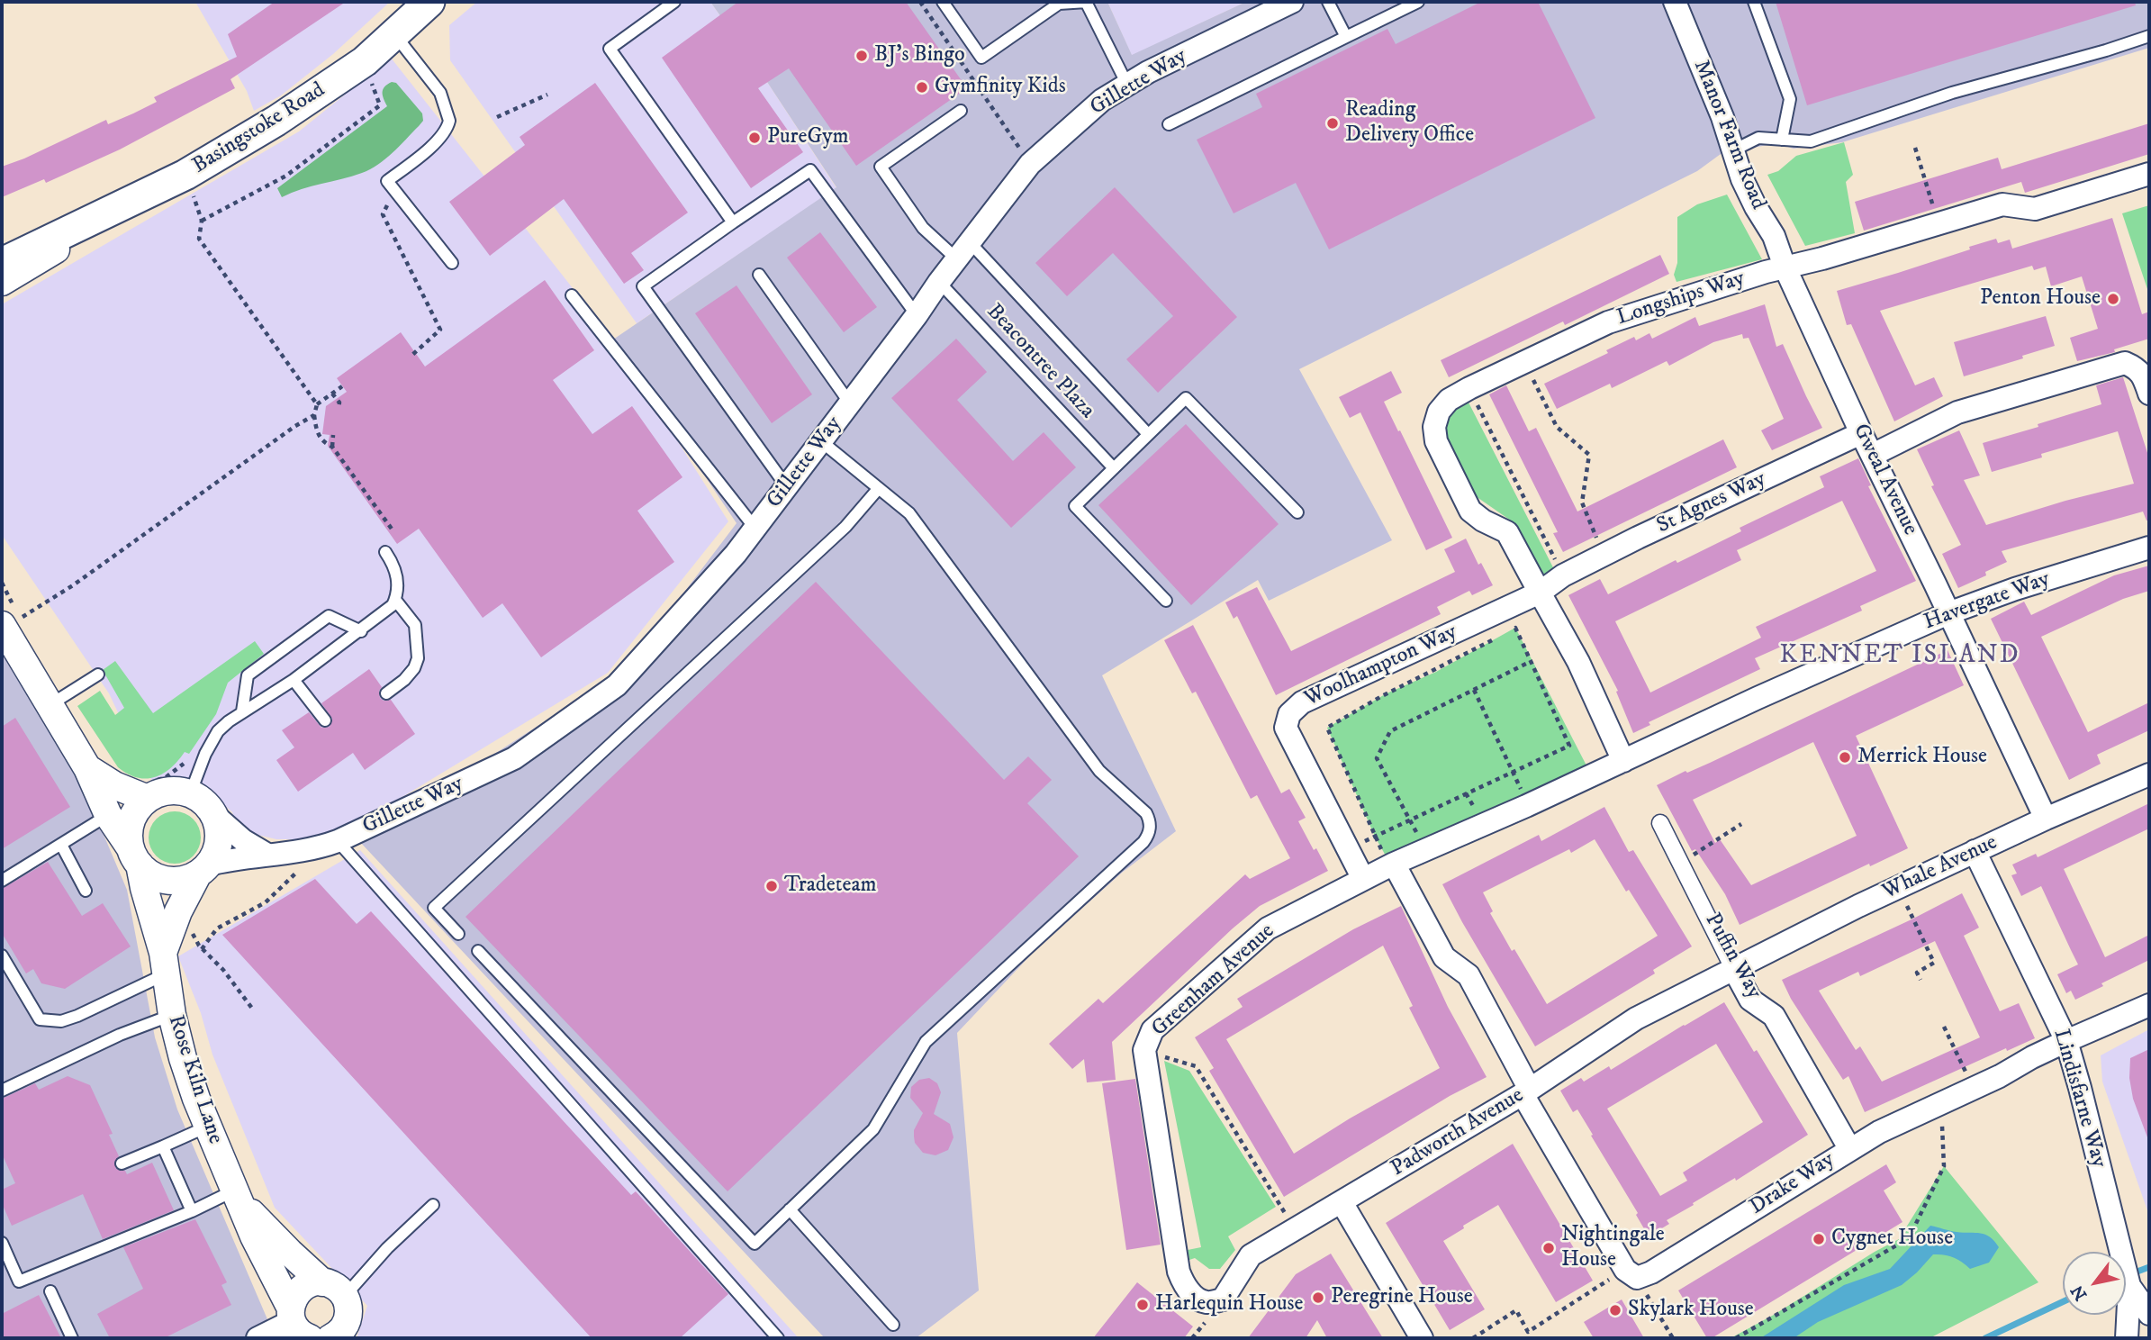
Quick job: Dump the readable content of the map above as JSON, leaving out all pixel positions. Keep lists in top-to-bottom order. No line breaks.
{"streets":{"main road":["Basingstoke Road"],"street":["Gillette Way","Manor Farm Road","Longships Way","Gweal Avenue","St Agnes Way","Havergate Way","Woolhampton Way","Whale Avenue","Puffin Way","Greenham Avenue","Rose Kiln Lane","Lindisfarne Way","Padworth Avenue","Drake Way"],"lane":["Beacontree Plaza"]},"crossings":[["Gillette Way","Beacontree Plaza"],["Gillette Way","Rose Kiln Lane"],["Manor Farm Road","Longships Way"],["Manor Farm Road","Gweal Avenue"],["Longships Way","Gweal Avenue"],["Longships Way","Woolhampton Way"],["Gweal Avenue","St Agnes Way"],["Gweal Avenue","Havergate Way"],["Gweal Avenue","Whale Avenue"],["Havergate Way","Greenham Avenue"],["Woolhampton Way","Greenham Avenue"],["Whale Avenue","Puffin Way"],["Whale Avenue","Lindisfarne Way"],["Whale Avenue","Padworth Avenue"],["Puffin Way","Padworth Avenue"],["Puffin Way","Drake Way"],["Greenham Avenue","Padworth Avenue"],["Lindisfarne Way","Drake Way"]],"districts":["KENNET ISLAND"],"places":["BJ's Bingo","Gymfinity Kids","Reading Delivery Office","PureGym","Penton House","Merrick House","Tradeteam","Cygnet House","Nightingale House","Peregrine House","Harlequin House","Skylark House"],"north":"bottom left"}
